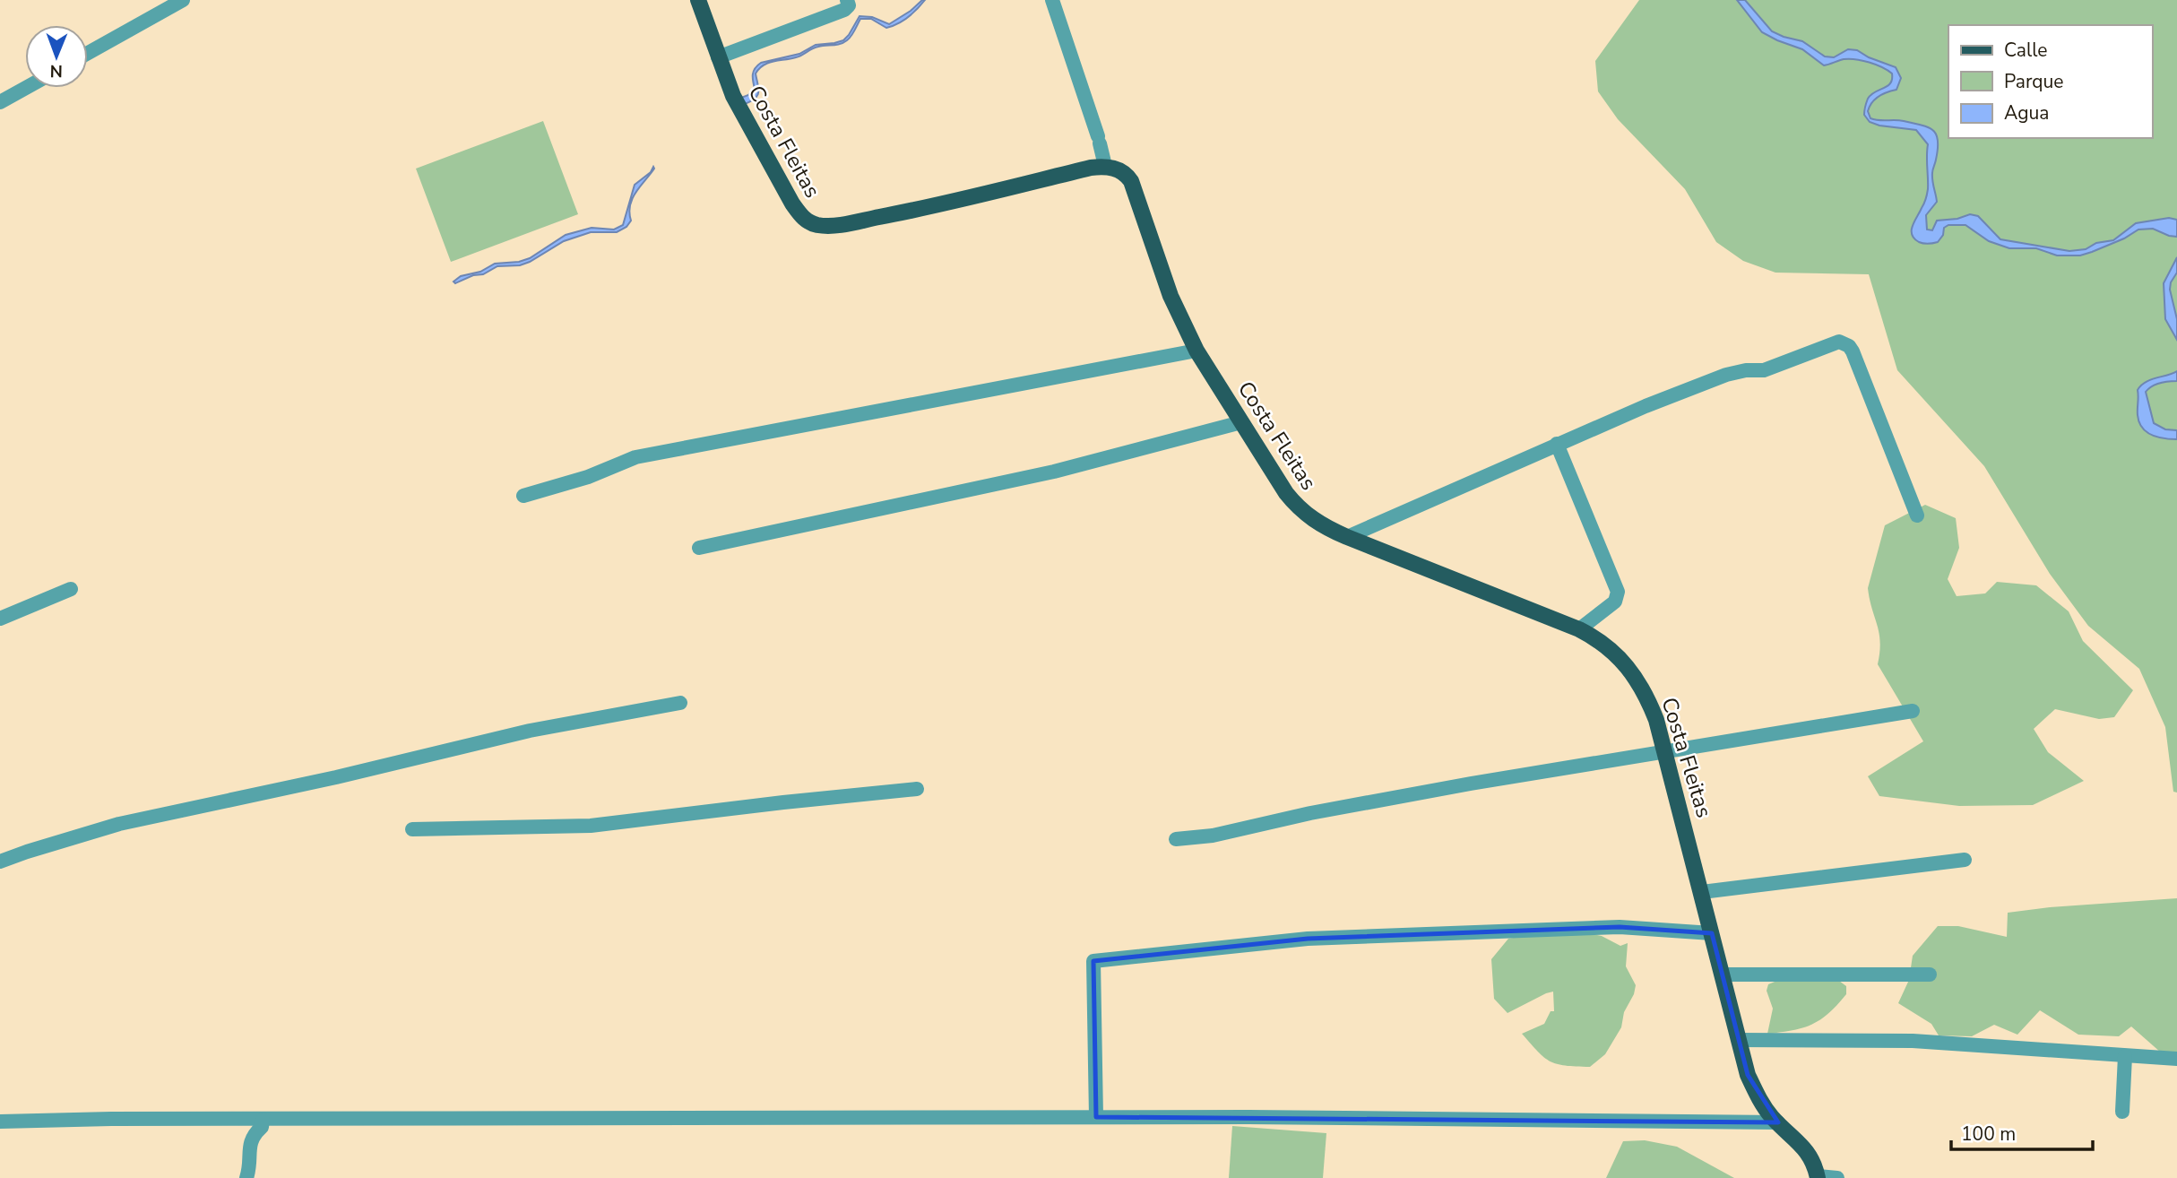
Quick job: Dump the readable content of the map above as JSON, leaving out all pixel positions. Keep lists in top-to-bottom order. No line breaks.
{"streets":{"main road":["Costa Fleitas"]},"legend":["Calle","Parque","Agua"],"scale_bar":"100 m","north":"bottom"}
